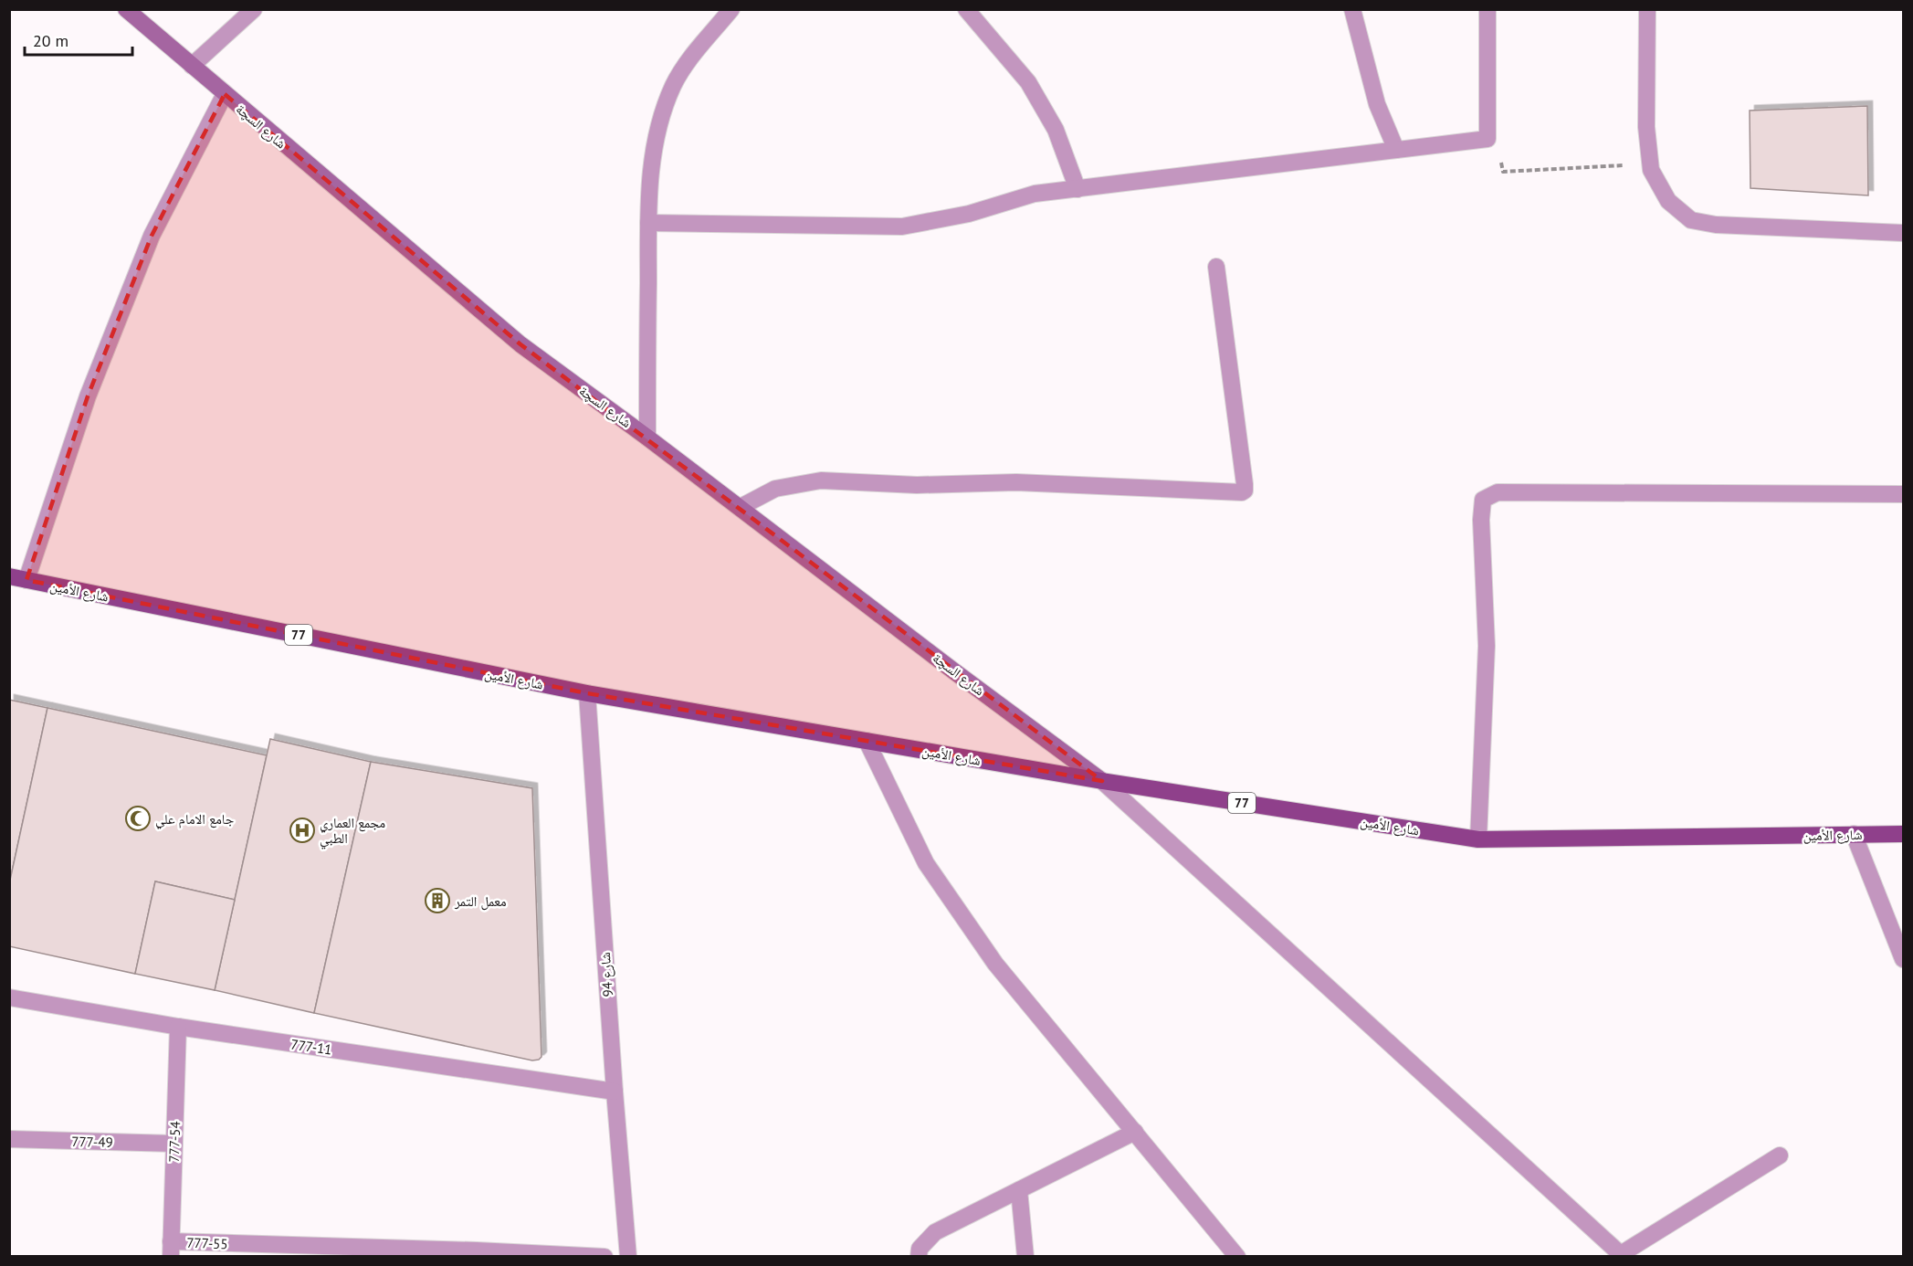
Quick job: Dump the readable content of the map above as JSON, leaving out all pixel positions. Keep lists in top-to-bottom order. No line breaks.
{"streets":{"main road":["شارع الأمين","77"],"street":["شارع السچة","شارع 94","777-11","777-49","777-54","777-55"]},"crossings":[["شارع السچة","شارع الأمين"],["شارع الأمين","شارع 94"],["شارع 94","777-11"],["777-11","777-54"],["777-49","777-54"],["777-54","777-55"]],"places":{"mosque":["جامع الامام علي"],"hospital":["مجمع العماري الطبي"],"building":["معمل التمر"]},"scale_bar":"20 m"}
